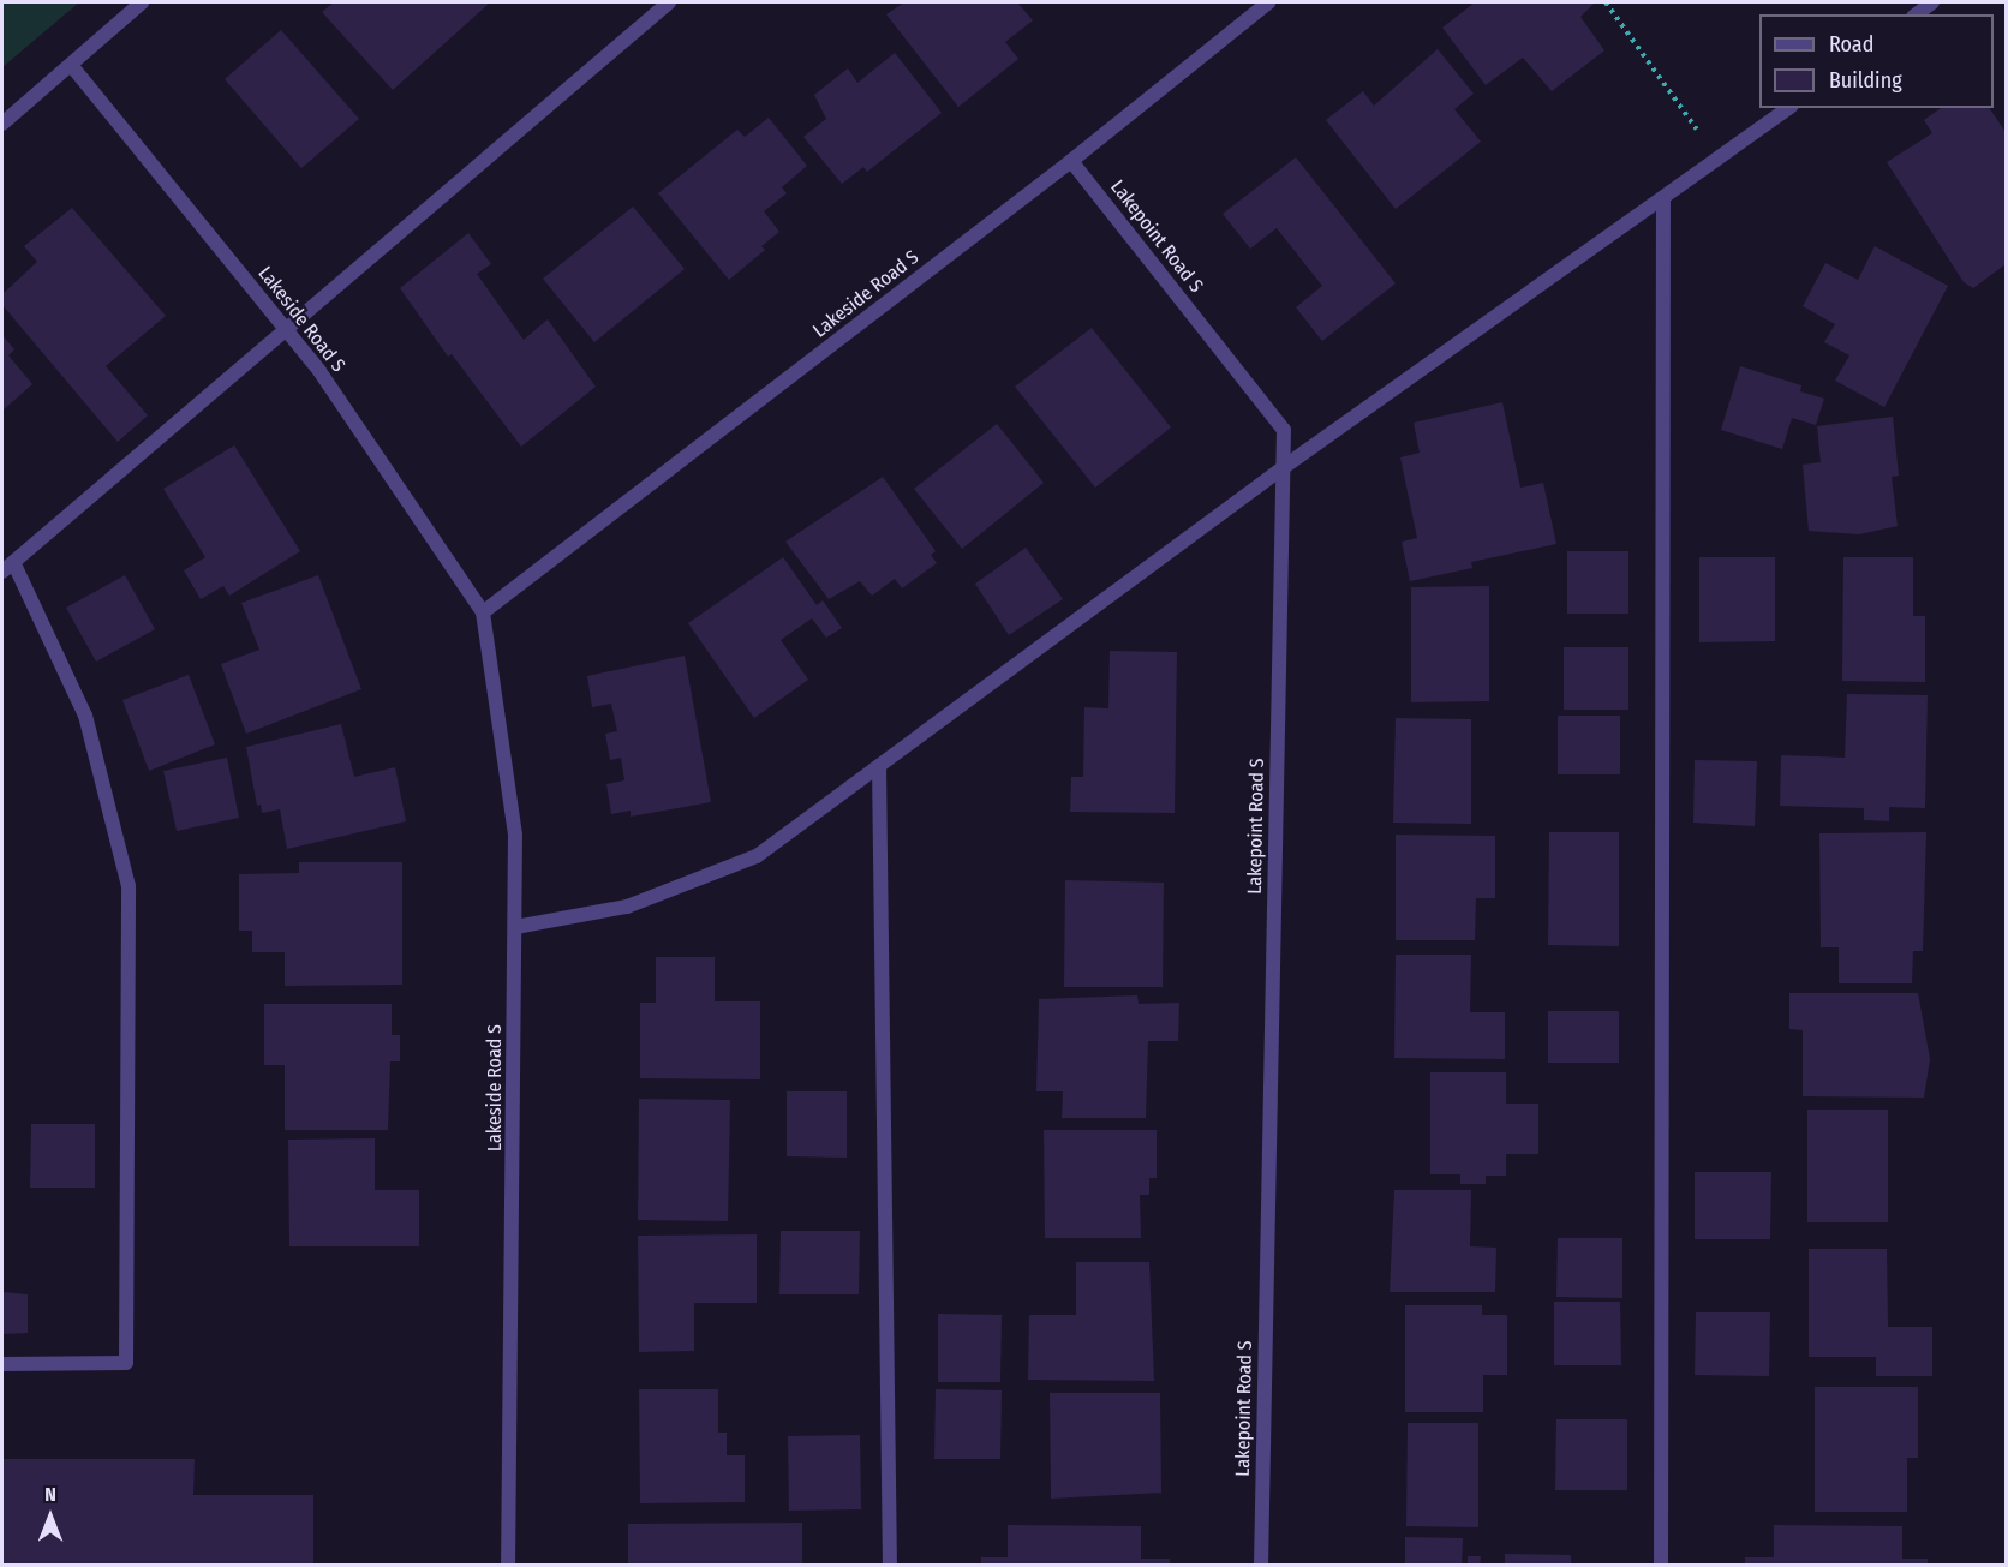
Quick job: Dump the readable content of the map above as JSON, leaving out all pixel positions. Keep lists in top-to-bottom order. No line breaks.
{"streets":{"street":["Lakepoint Road S","Lakeside Road S"]},"crossings":[["Lakepoint Road S","Lakeside Road S"]],"legend":["Road","Building"],"north":"top"}
